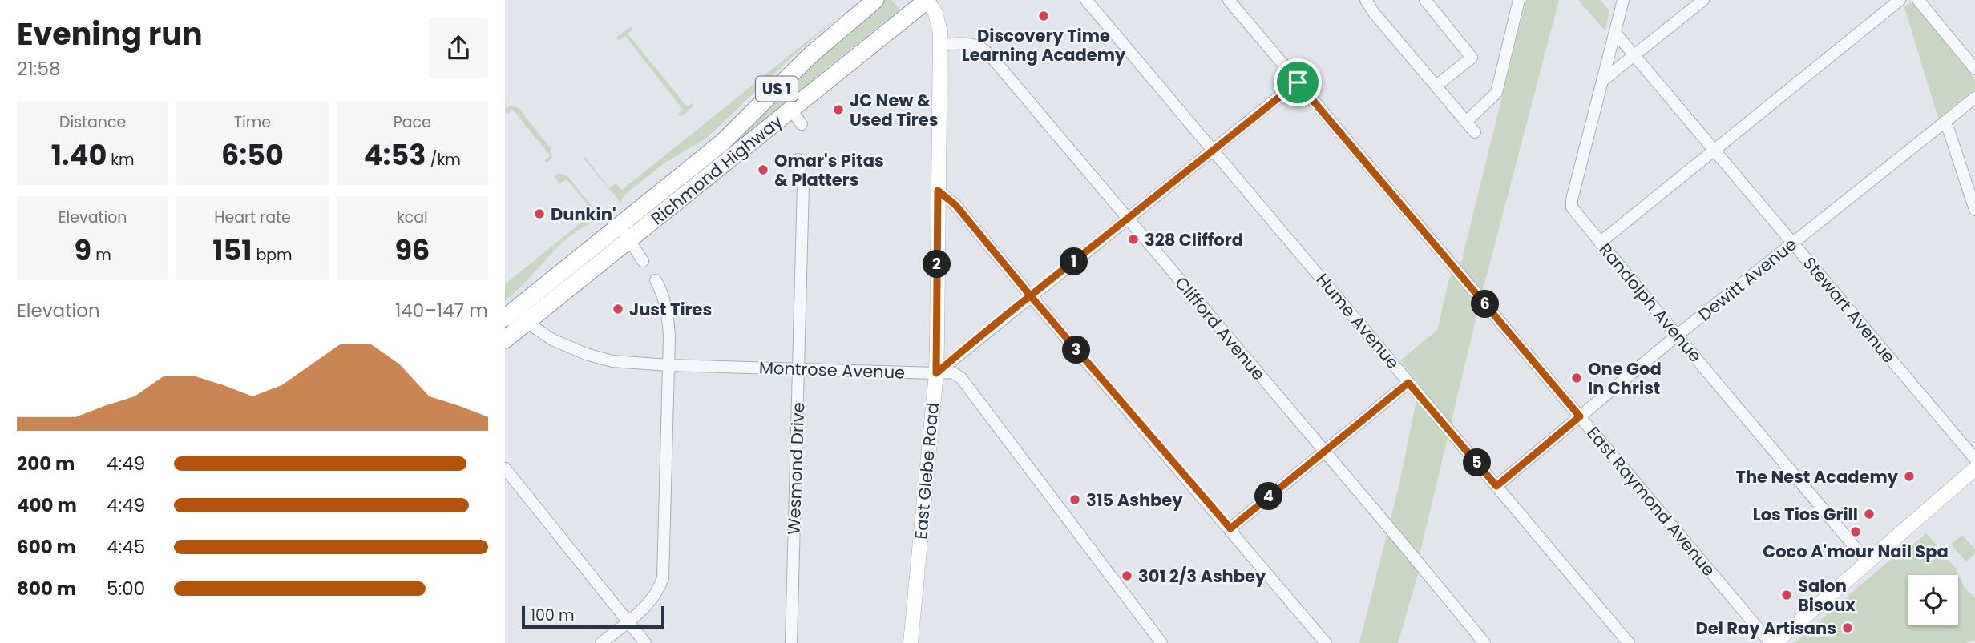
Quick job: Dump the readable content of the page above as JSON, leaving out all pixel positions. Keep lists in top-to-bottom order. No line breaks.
{"streets":{"highway":["US 1","Richmond Highway"],"main road":["East Glebe Road"],"street":["Dewitt Avenue","Randolph Avenue","Stewart Avenue","Hume Avenue","Clifford Avenue","Montrose Avenue","Wesmond Drive","East Raymond Avenue"]},"crossings":[["Richmond Highway","Montrose Avenue"],["Richmond Highway","East Glebe Road"],["Dewitt Avenue","Randolph Avenue"],["Dewitt Avenue","Stewart Avenue"],["Dewitt Avenue","Hume Avenue"],["Dewitt Avenue","East Raymond Avenue"],["Randolph Avenue","Stewart Avenue"],["Clifford Avenue","East Glebe Road"],["Montrose Avenue","Wesmond Drive"],["Montrose Avenue","East Glebe Road"]],"places":["Discovery Time Learning Academy","JC New & Used Tires","Omar's Pitas & Platters","Dunkin'","328 Clifford","Just Tires","One God In Christ","The Nest Academy","315 Ashbey","Los Tios Grill","Coco A'mour Nail Spa","301 2/3 Ashbey","Salon Bisoux","Del Ray Artisans"],"scale_bar":"100 m","page":{"heading":["Evening run","21:58"],"stats":[["Distance","1.40 km"],["Time","6:50"],["Pace","4:53 /km"],["Elevation","9 m"],["Heart rate","151 bpm"],["kcal","96"]],"pins":["1","2","6","3","5","4"],"chart":["Elevation","140–147 m"],"list":[{"name":"200 m","note":"4:49"},{"name":"400 m","note":"4:49"},{"name":"600 m","note":"4:45"},{"name":"800 m","note":"5:00"}],"scale":"100 m"}}
